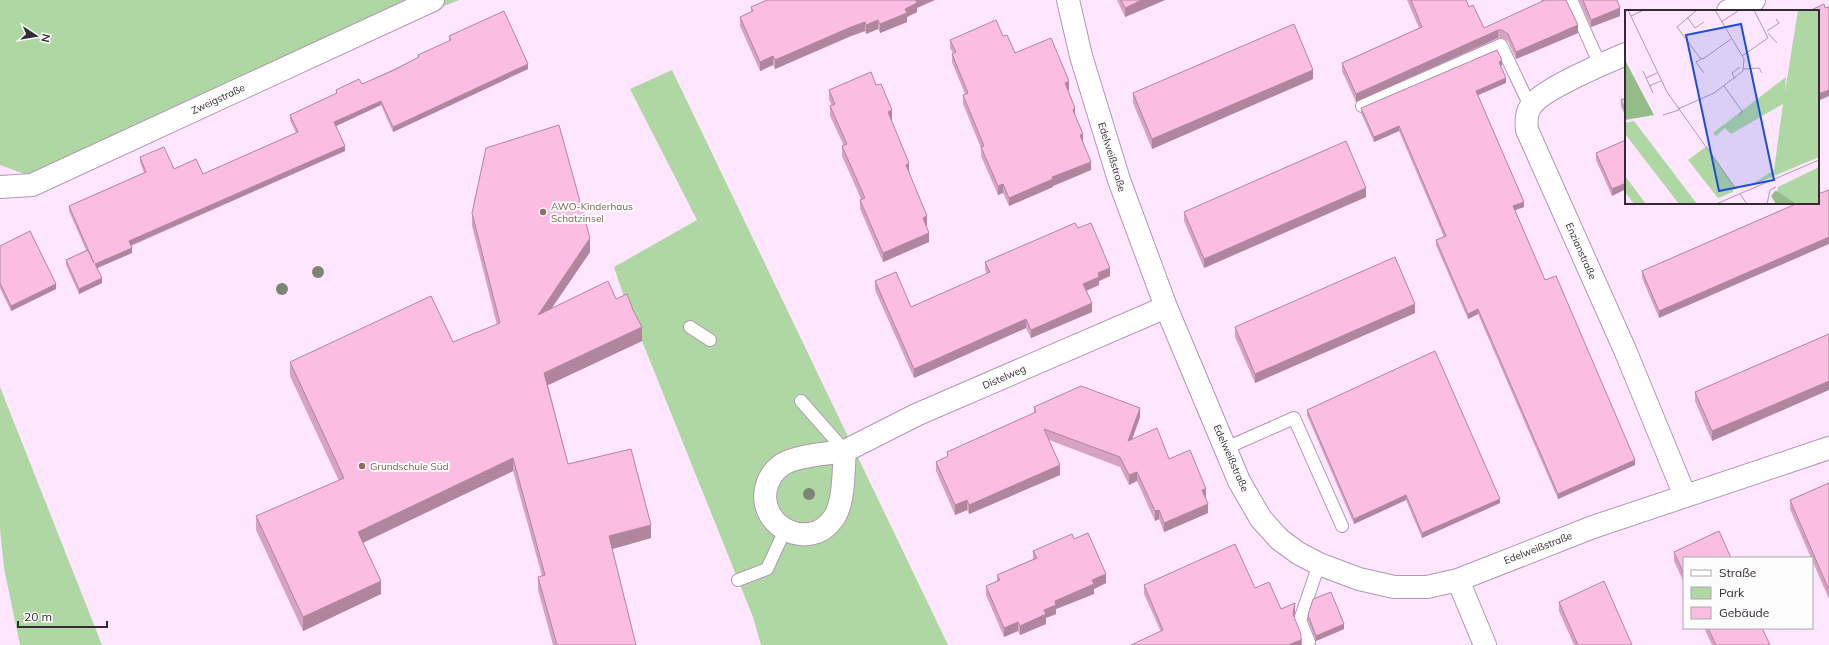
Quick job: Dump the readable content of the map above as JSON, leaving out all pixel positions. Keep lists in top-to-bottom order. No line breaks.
{"streets":{"street":["Zweigstraße","Edelweißstraße","Enzianstraße","Distelweg"]},"crossings":[["Edelweißstraße","Enzianstraße"],["Edelweißstraße","Distelweg"]],"places":["AWO-Kinderhaus Schatzinsel","Grundschule Süd"],"legend":["Straße","Park","Gebäude"],"scale_bar":"20 m","north":"right"}
